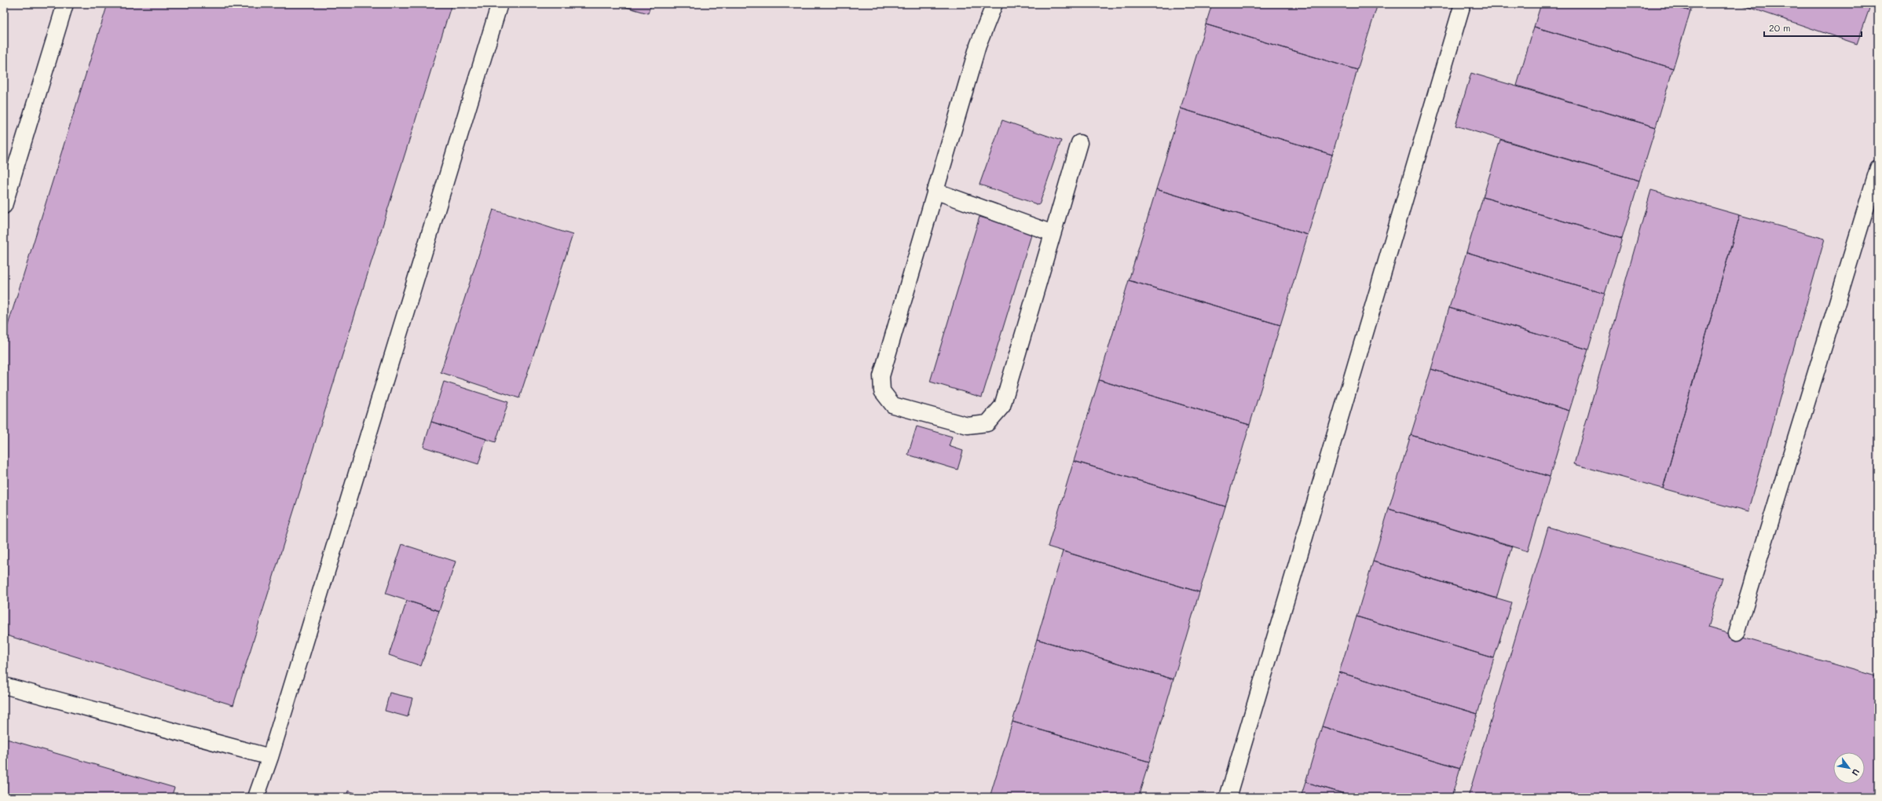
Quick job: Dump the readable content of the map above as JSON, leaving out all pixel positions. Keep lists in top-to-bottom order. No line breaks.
{"scale_bar":"20 m","north":"bottom right"}
